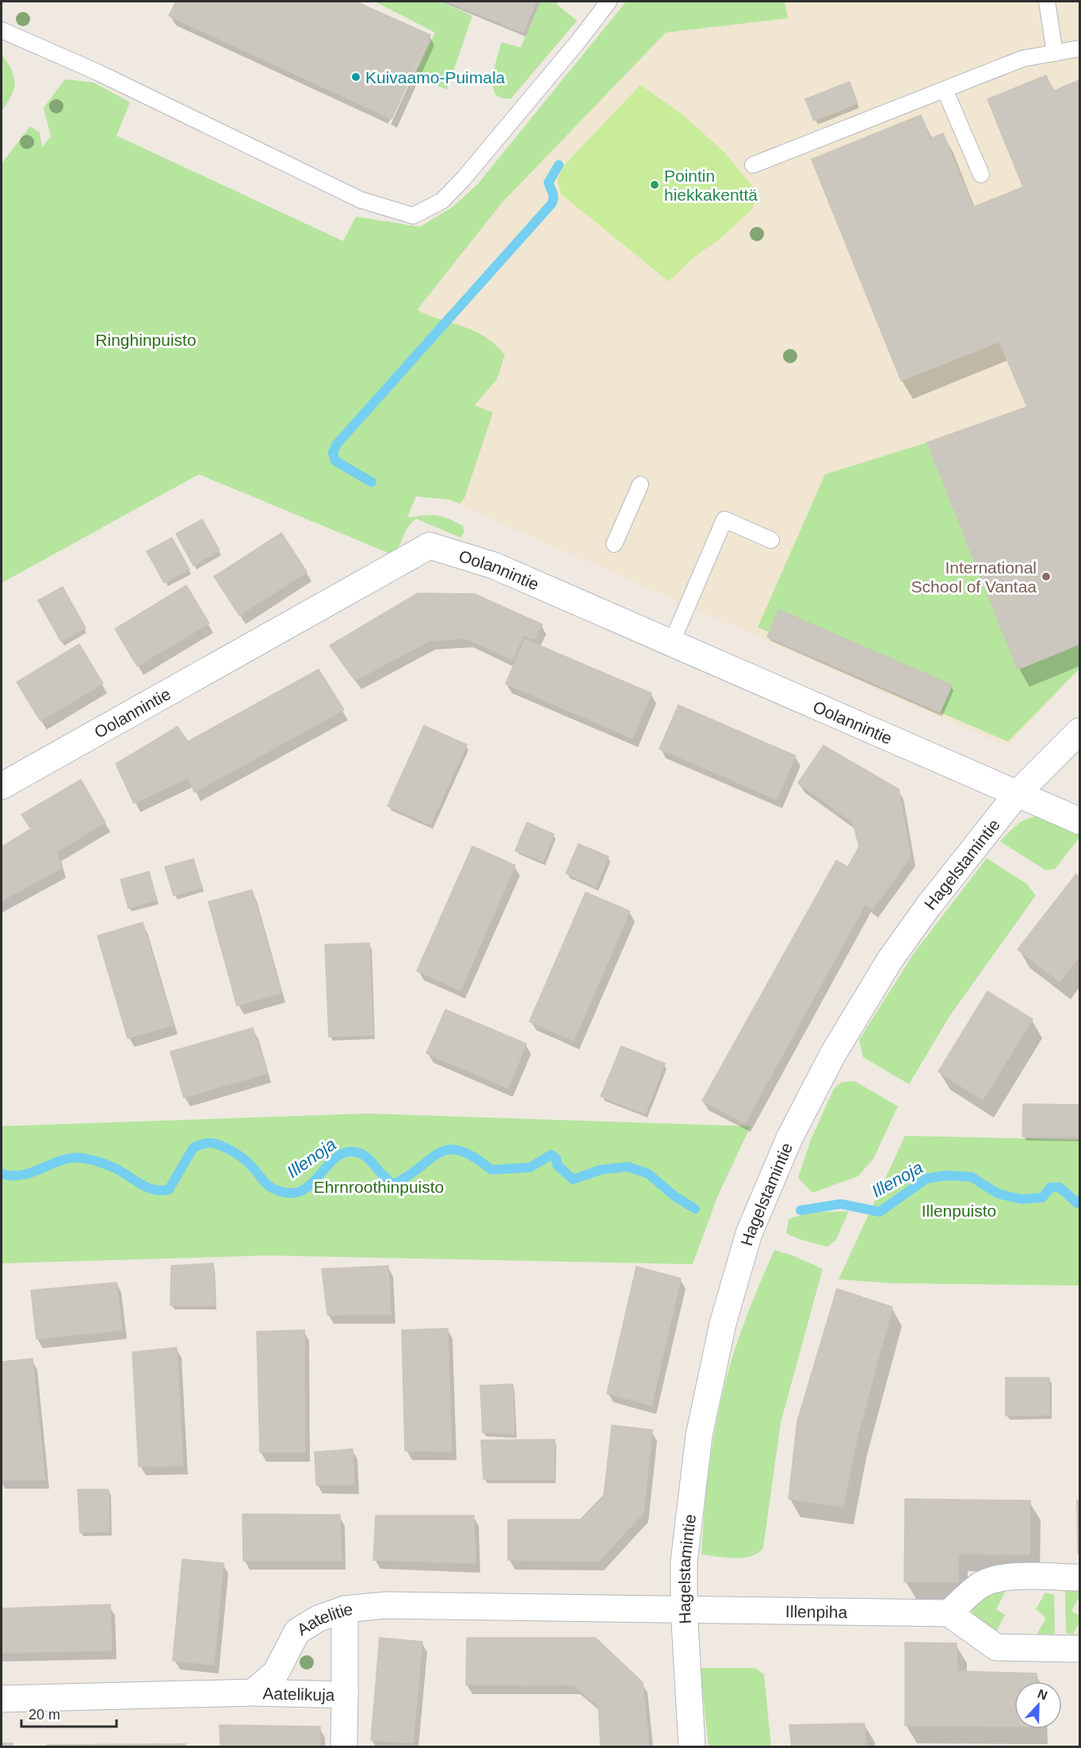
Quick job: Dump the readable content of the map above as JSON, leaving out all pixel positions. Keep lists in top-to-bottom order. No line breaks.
{"streets":{"street":["Oolannintie","Hagelstamintie","Illenpiha","Aatelitie","Aatelikuja"]},"crossings":[["Oolannintie","Hagelstamintie"],["Hagelstamintie","Illenpiha"],["Hagelstamintie","Aatelitie"],["Illenpiha","Aatelitie"],["Aatelitie","Aatelikuja"]],"water":["Illenoja"],"parks":["Ringhinpuisto","Ehrnroothinpuisto","Illenpuisto"],"places":["Kuivaamo-Puimala","Pointin hiekkakenttä","International School of Vantaa"],"scale_bar":"20 m","north":"top"}
